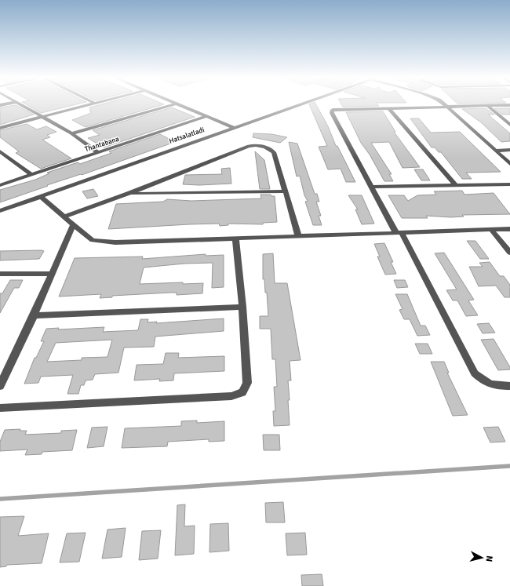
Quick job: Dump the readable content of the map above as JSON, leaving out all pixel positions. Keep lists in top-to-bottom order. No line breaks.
{"streets":{"street":["Hatsalatladi","Thantabana"]},"north":"right"}
